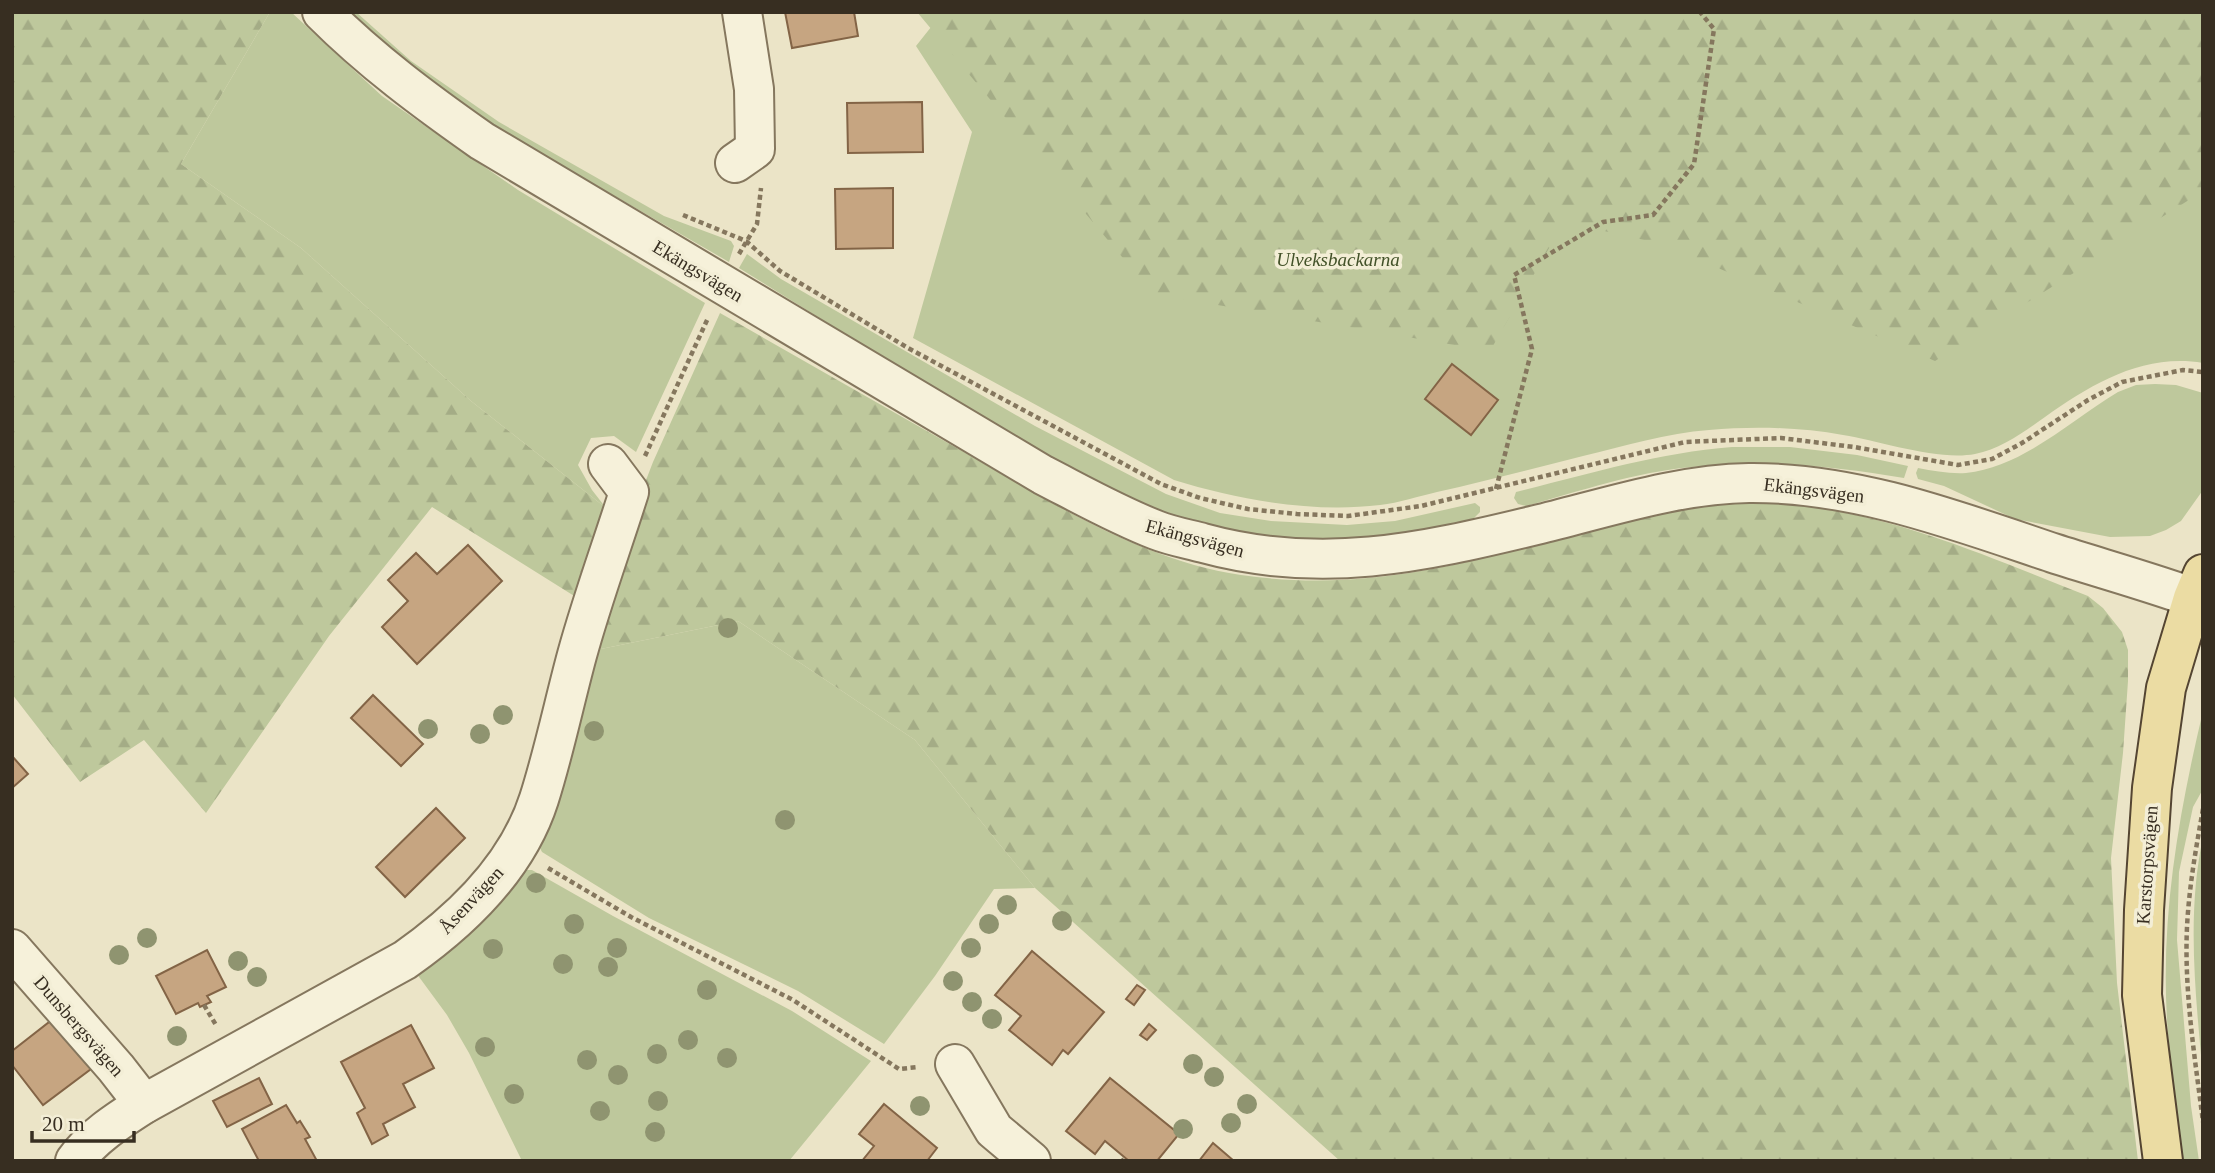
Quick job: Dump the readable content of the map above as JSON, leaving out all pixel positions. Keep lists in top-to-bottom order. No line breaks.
{"streets":{"main road":["Karstorpsvägen"],"street":["Ekängsvägen","Åsenvägen","Dunsbergsvägen"]},"crossings":[["Ekängsvägen","Karstorpsvägen"],["Åsenvägen","Dunsbergsvägen"]],"parks":["Ulveksbackarna"],"scale_bar":"20 m"}
